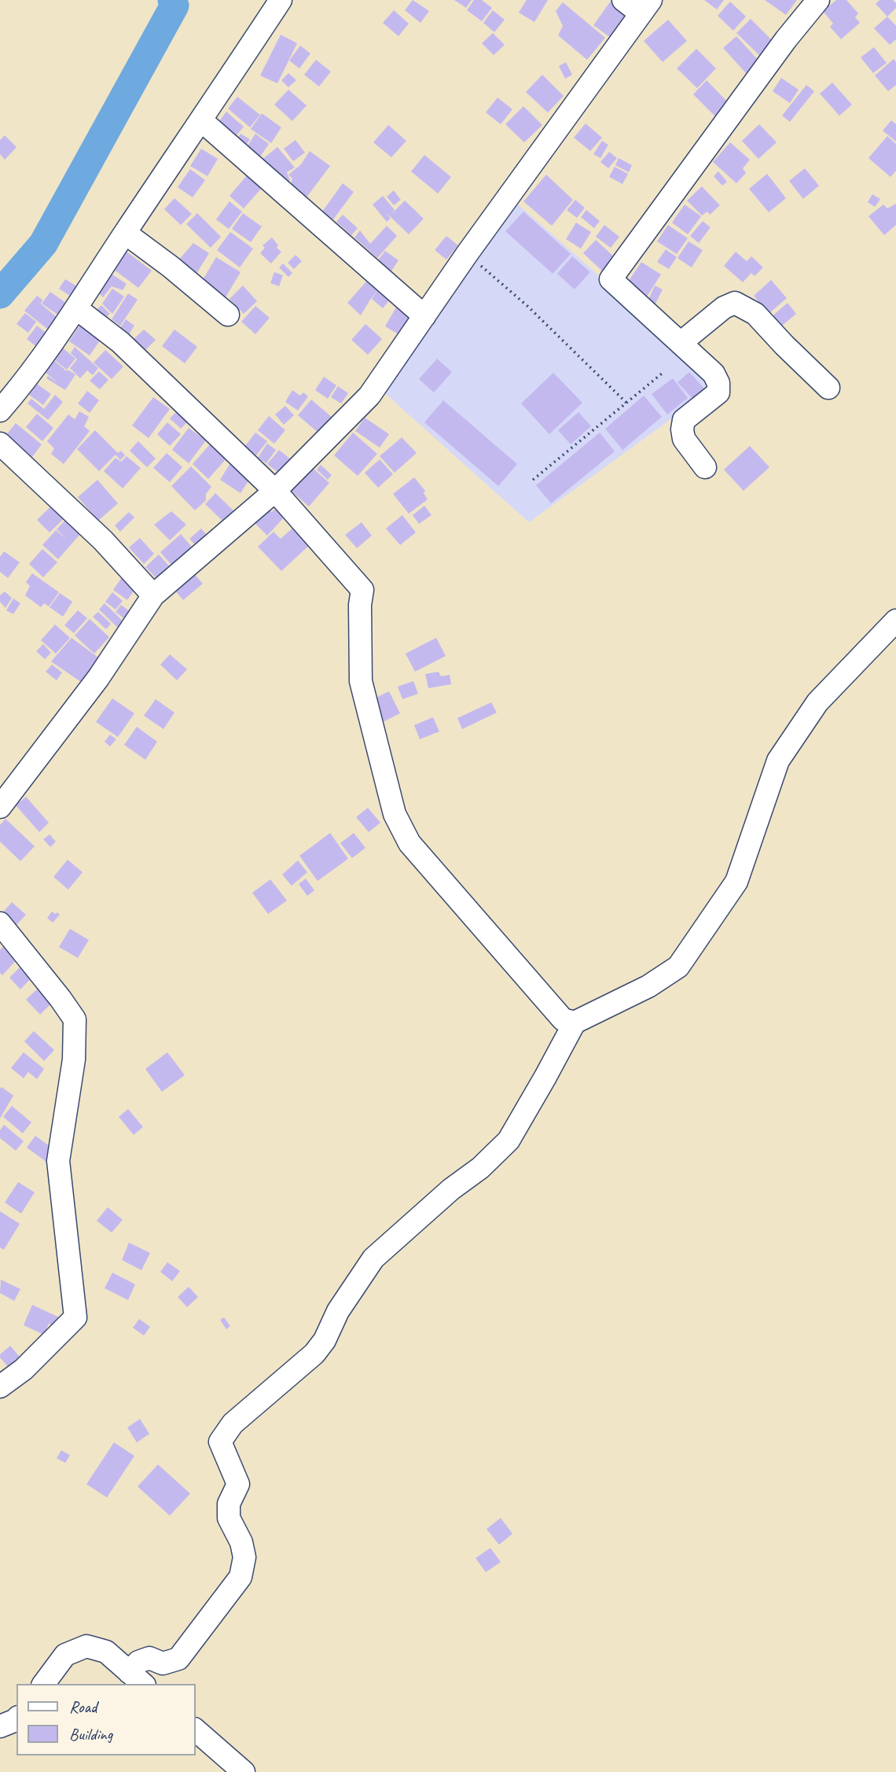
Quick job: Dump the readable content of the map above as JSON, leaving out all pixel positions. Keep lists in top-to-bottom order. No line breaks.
{"legend":["Road","Building"]}
